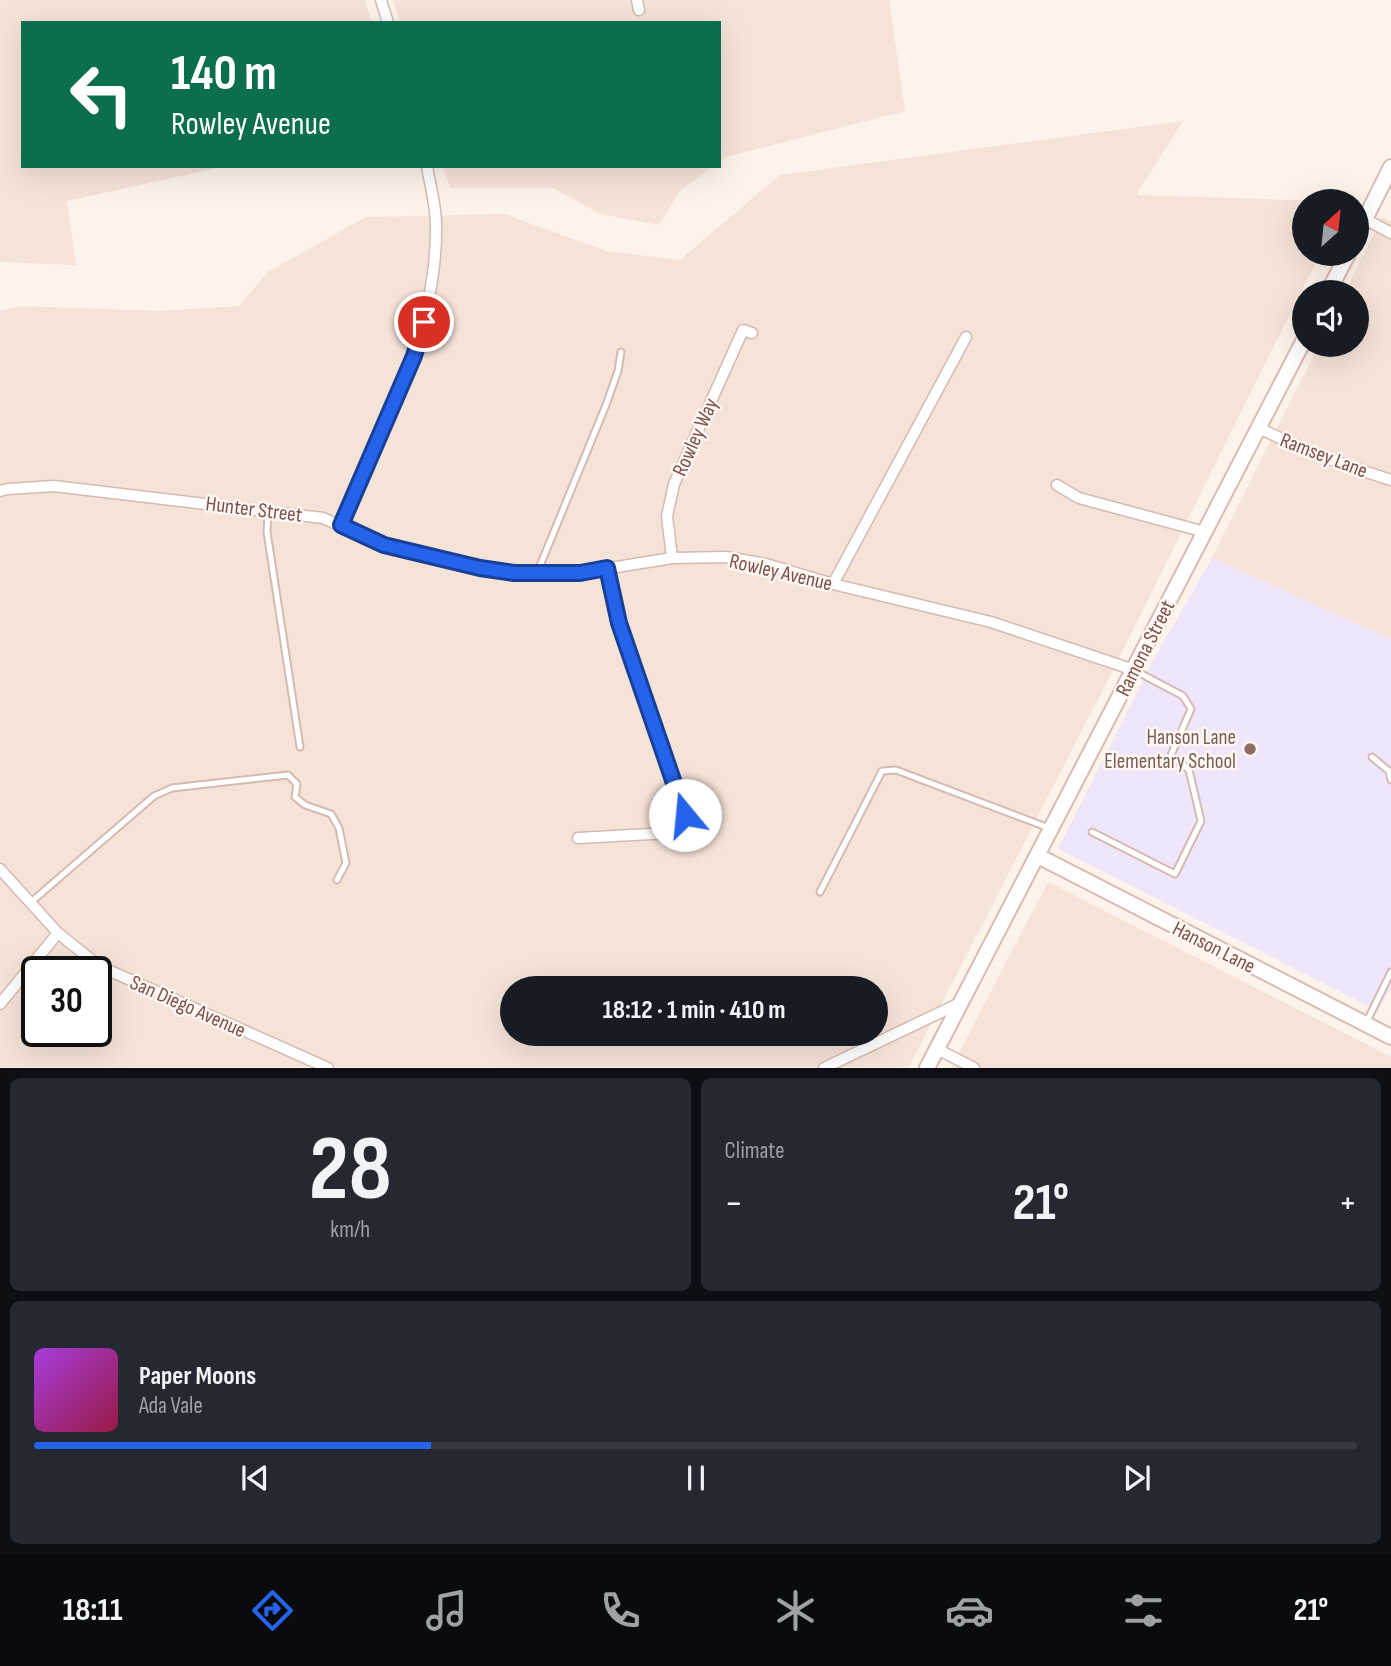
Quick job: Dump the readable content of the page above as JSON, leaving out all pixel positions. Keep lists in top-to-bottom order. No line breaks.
{"streets":{"main road":["Ramona Street","Hanson Lane"],"street":["Rowley Way","Ramsey Lane","Hunter Street","Rowley Avenue","San Diego Avenue"]},"crossings":[["Rowley Way","Rowley Avenue"],["Ramsey Lane","Ramona Street"],["Hunter Street","Rowley Avenue"],["Rowley Avenue","Ramona Street"],["Ramona Street","Hanson Lane"]],"places":["Hanson Lane Elementary School"],"north":"top right","page":{"turn":["140 m","Rowley Avenue"],"limit":"30","trip":"18:12 · 1 min · 410 m","tile":[["28","km/h"],"Climate"],"heat":["−","21°","+"],"song":["Paper Moons","Ada Vale"],"tabs":["18:11","21°"]}}
